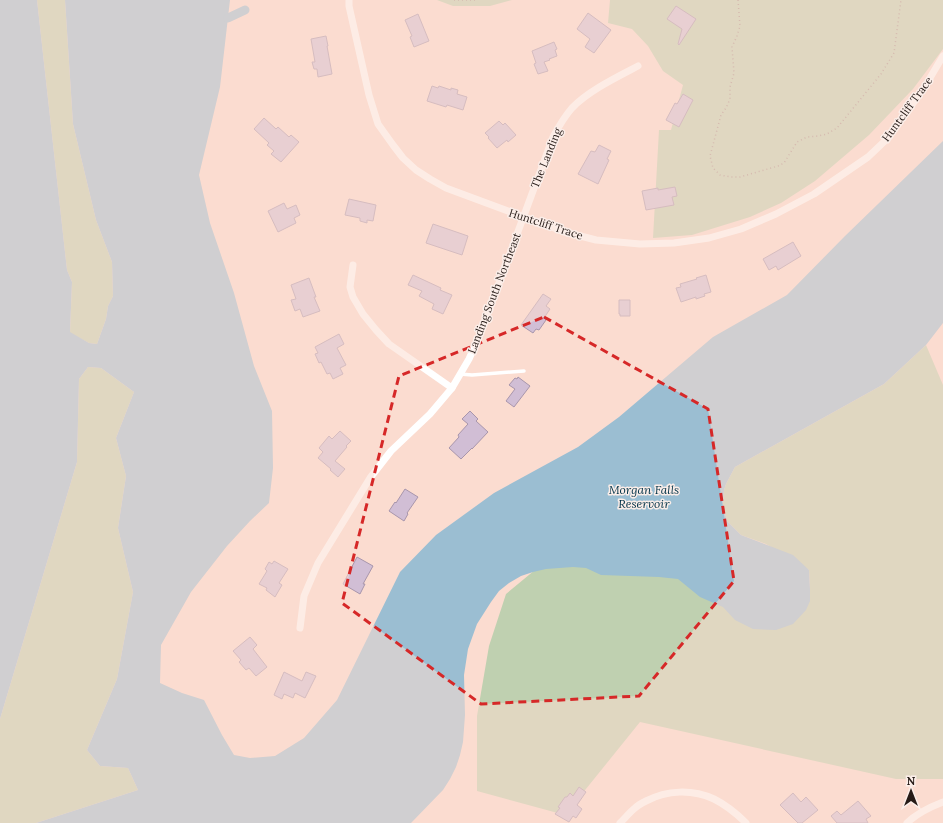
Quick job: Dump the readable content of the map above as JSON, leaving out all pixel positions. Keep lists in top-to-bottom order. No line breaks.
{"streets":{"street":["Huntcliff Trace","The Landing","Landing South Northeast"]},"crossings":[["Huntcliff Trace","The Landing"],["Huntcliff Trace","Landing South Northeast"],["The Landing","Landing South Northeast"]],"water":["Morgan Falls Reservoir"],"north":"top"}
